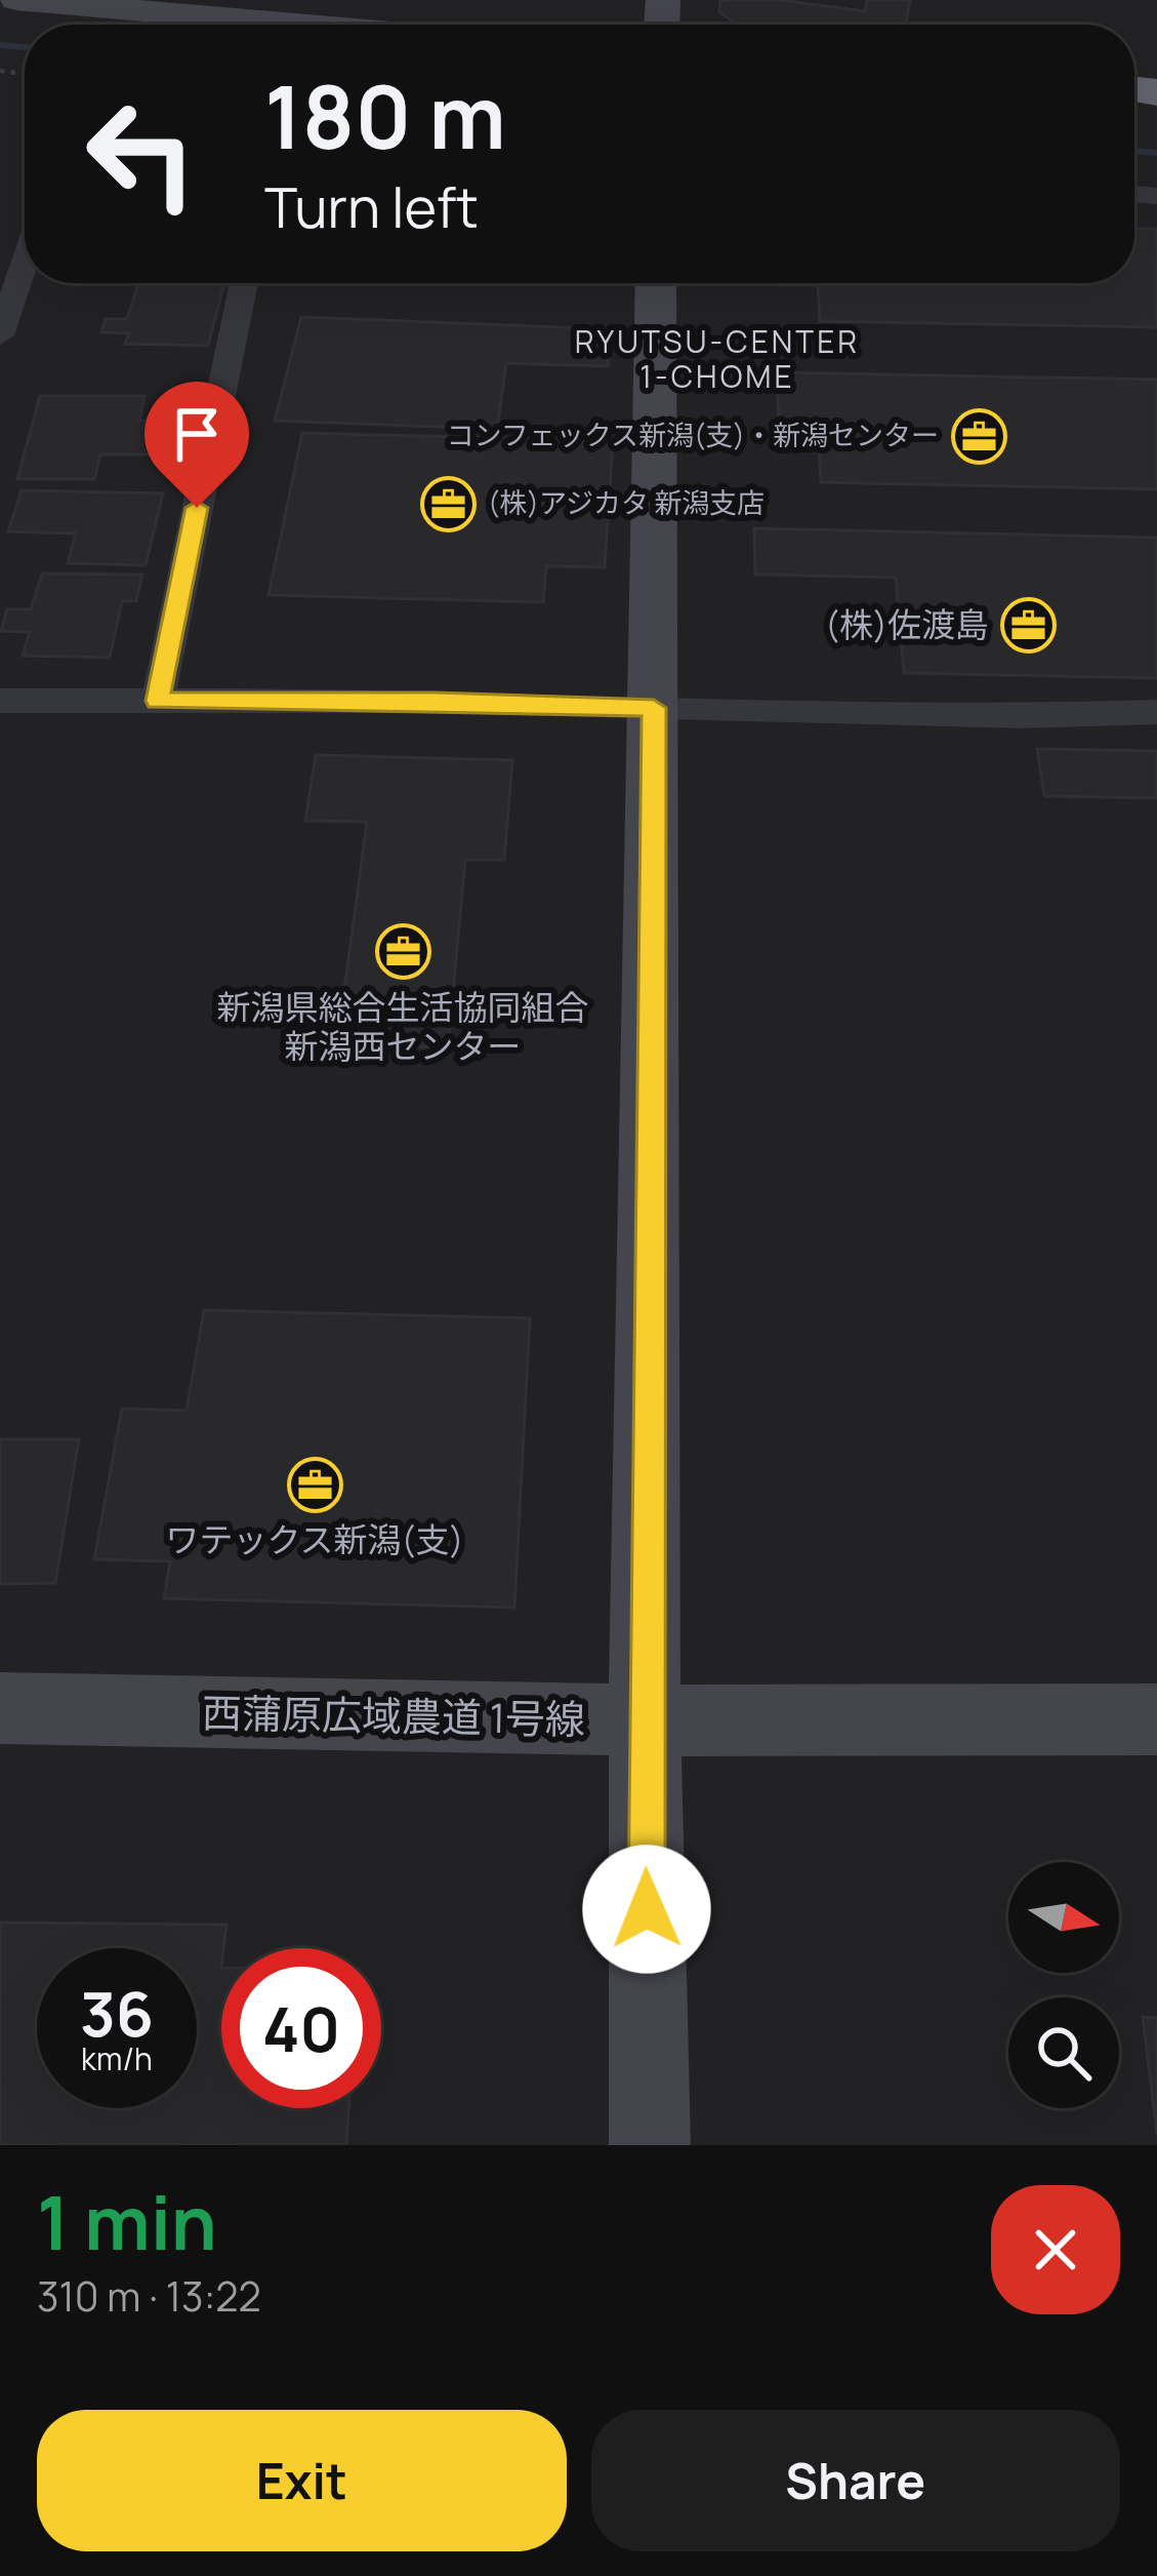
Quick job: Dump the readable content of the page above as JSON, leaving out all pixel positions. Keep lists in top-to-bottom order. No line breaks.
{"streets":{"street":["西蒲原広域農道 1号線"]},"districts":["RYUTSU-CENTER 1-CHOME"],"places":{"office":["コンフェックス新潟(支)・新潟センター","(株)アジカタ 新潟支店","(株)佐渡島","新潟県総合生活協同組合 新潟西センター","ワテックス新潟(支)"]},"north":"right","page":{"turn":["180 m","Turn left"],"speed":"36 km/h","limit":"40","heading":["1 min","310 m · 13:22"],"buttons":["Exit","Share"]}}
